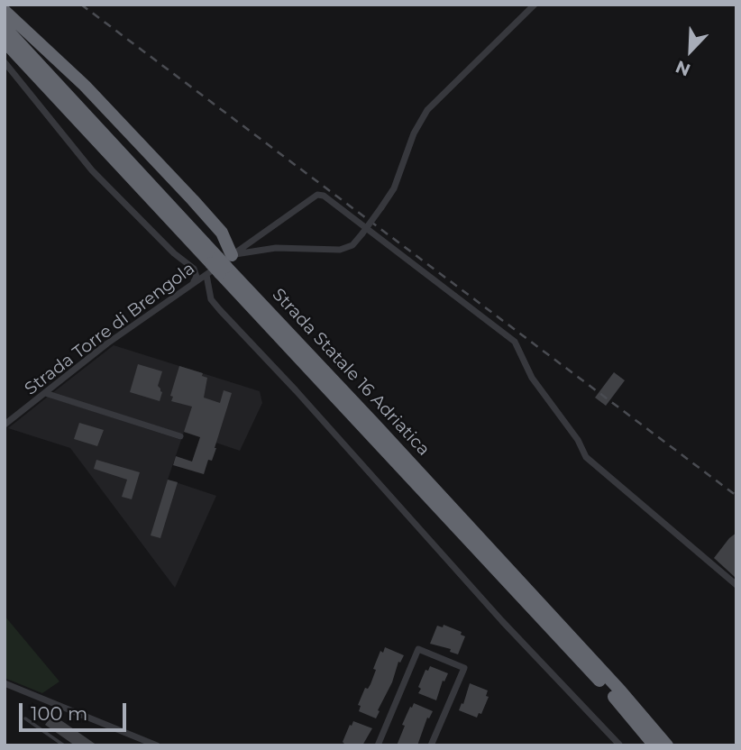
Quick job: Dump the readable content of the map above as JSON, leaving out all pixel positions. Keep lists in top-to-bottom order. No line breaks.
{"streets":{"highway":["Strada Statale 16 Adriatica"],"street":["Strada Torre di Brengola"]},"crossings":[["Strada Torre di Brengola","Strada Statale 16 Adriatica"]],"scale_bar":"100 m","north":"bottom left"}
